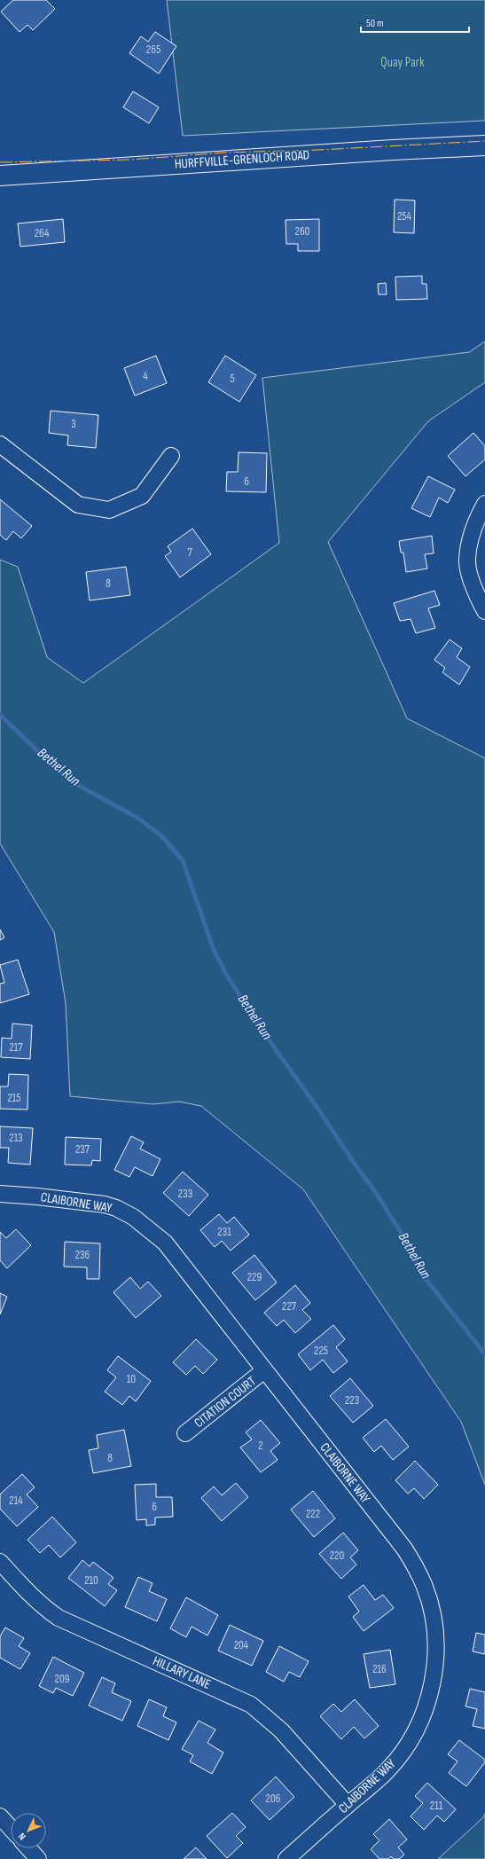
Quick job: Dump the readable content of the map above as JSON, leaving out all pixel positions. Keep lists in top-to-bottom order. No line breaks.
{"streets":{"main road":["HURFFVILLE-GRENLOCH ROAD"],"street":["CLAIBORNE WAY","CITATION COURT","HILLARY LANE"]},"crossings":[["CLAIBORNE WAY","CITATION COURT"],["CLAIBORNE WAY","HILLARY LANE"]],"water":["Bethel Run"],"parks":["Quay Park"],"house_numbers":["265","254","260","264","4","5","3","6","7","8","217","215","213","237","233","231","236","229","227","225","10","223","2","8","214","6","222","220","210","204","216","209","206","211"],"scale_bar":"50 m","north":"bottom left"}
